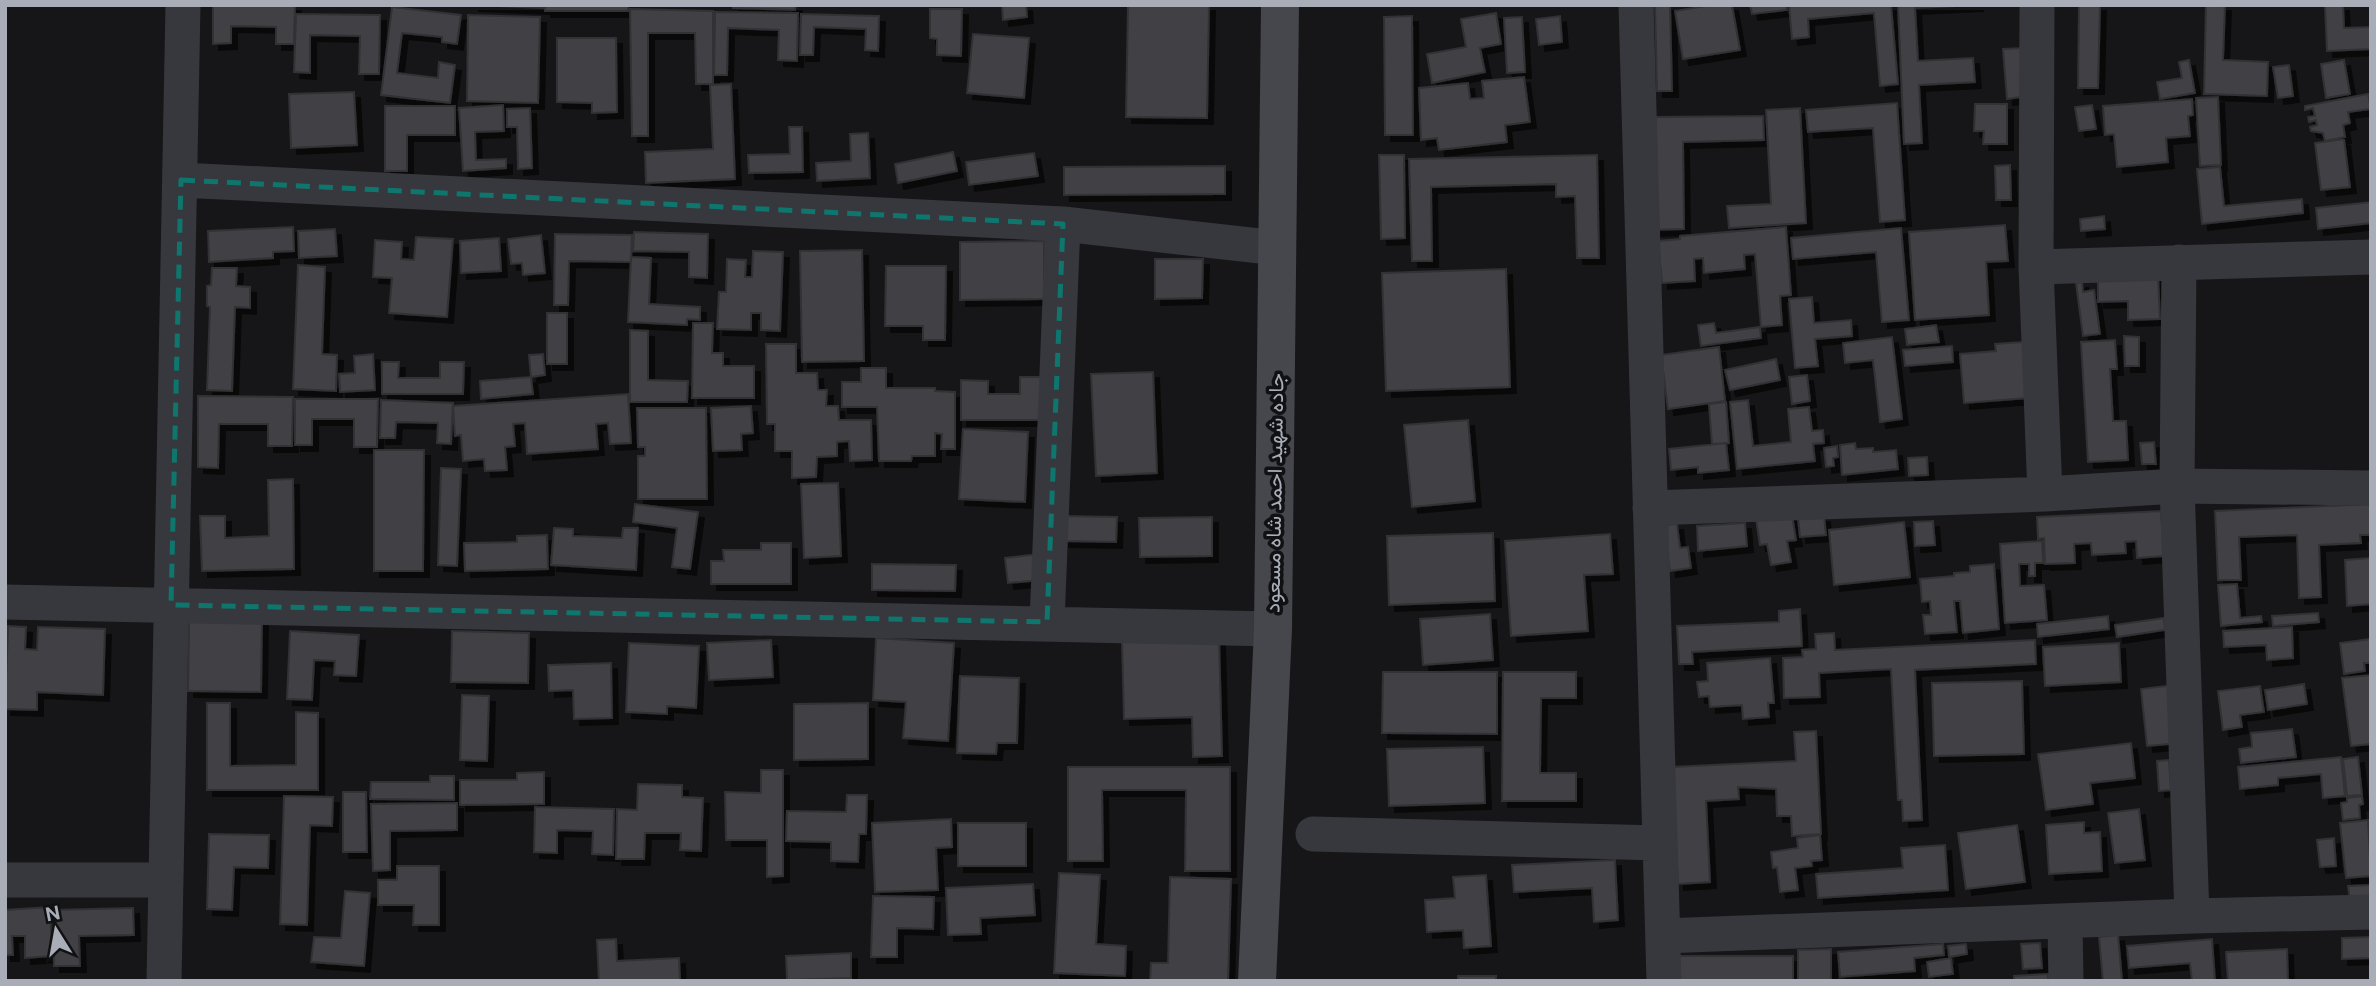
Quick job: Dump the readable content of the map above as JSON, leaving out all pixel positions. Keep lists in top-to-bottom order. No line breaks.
{"streets":{"main road":["جاده شهيد احمد شاه مسعود"]},"north":"top"}
